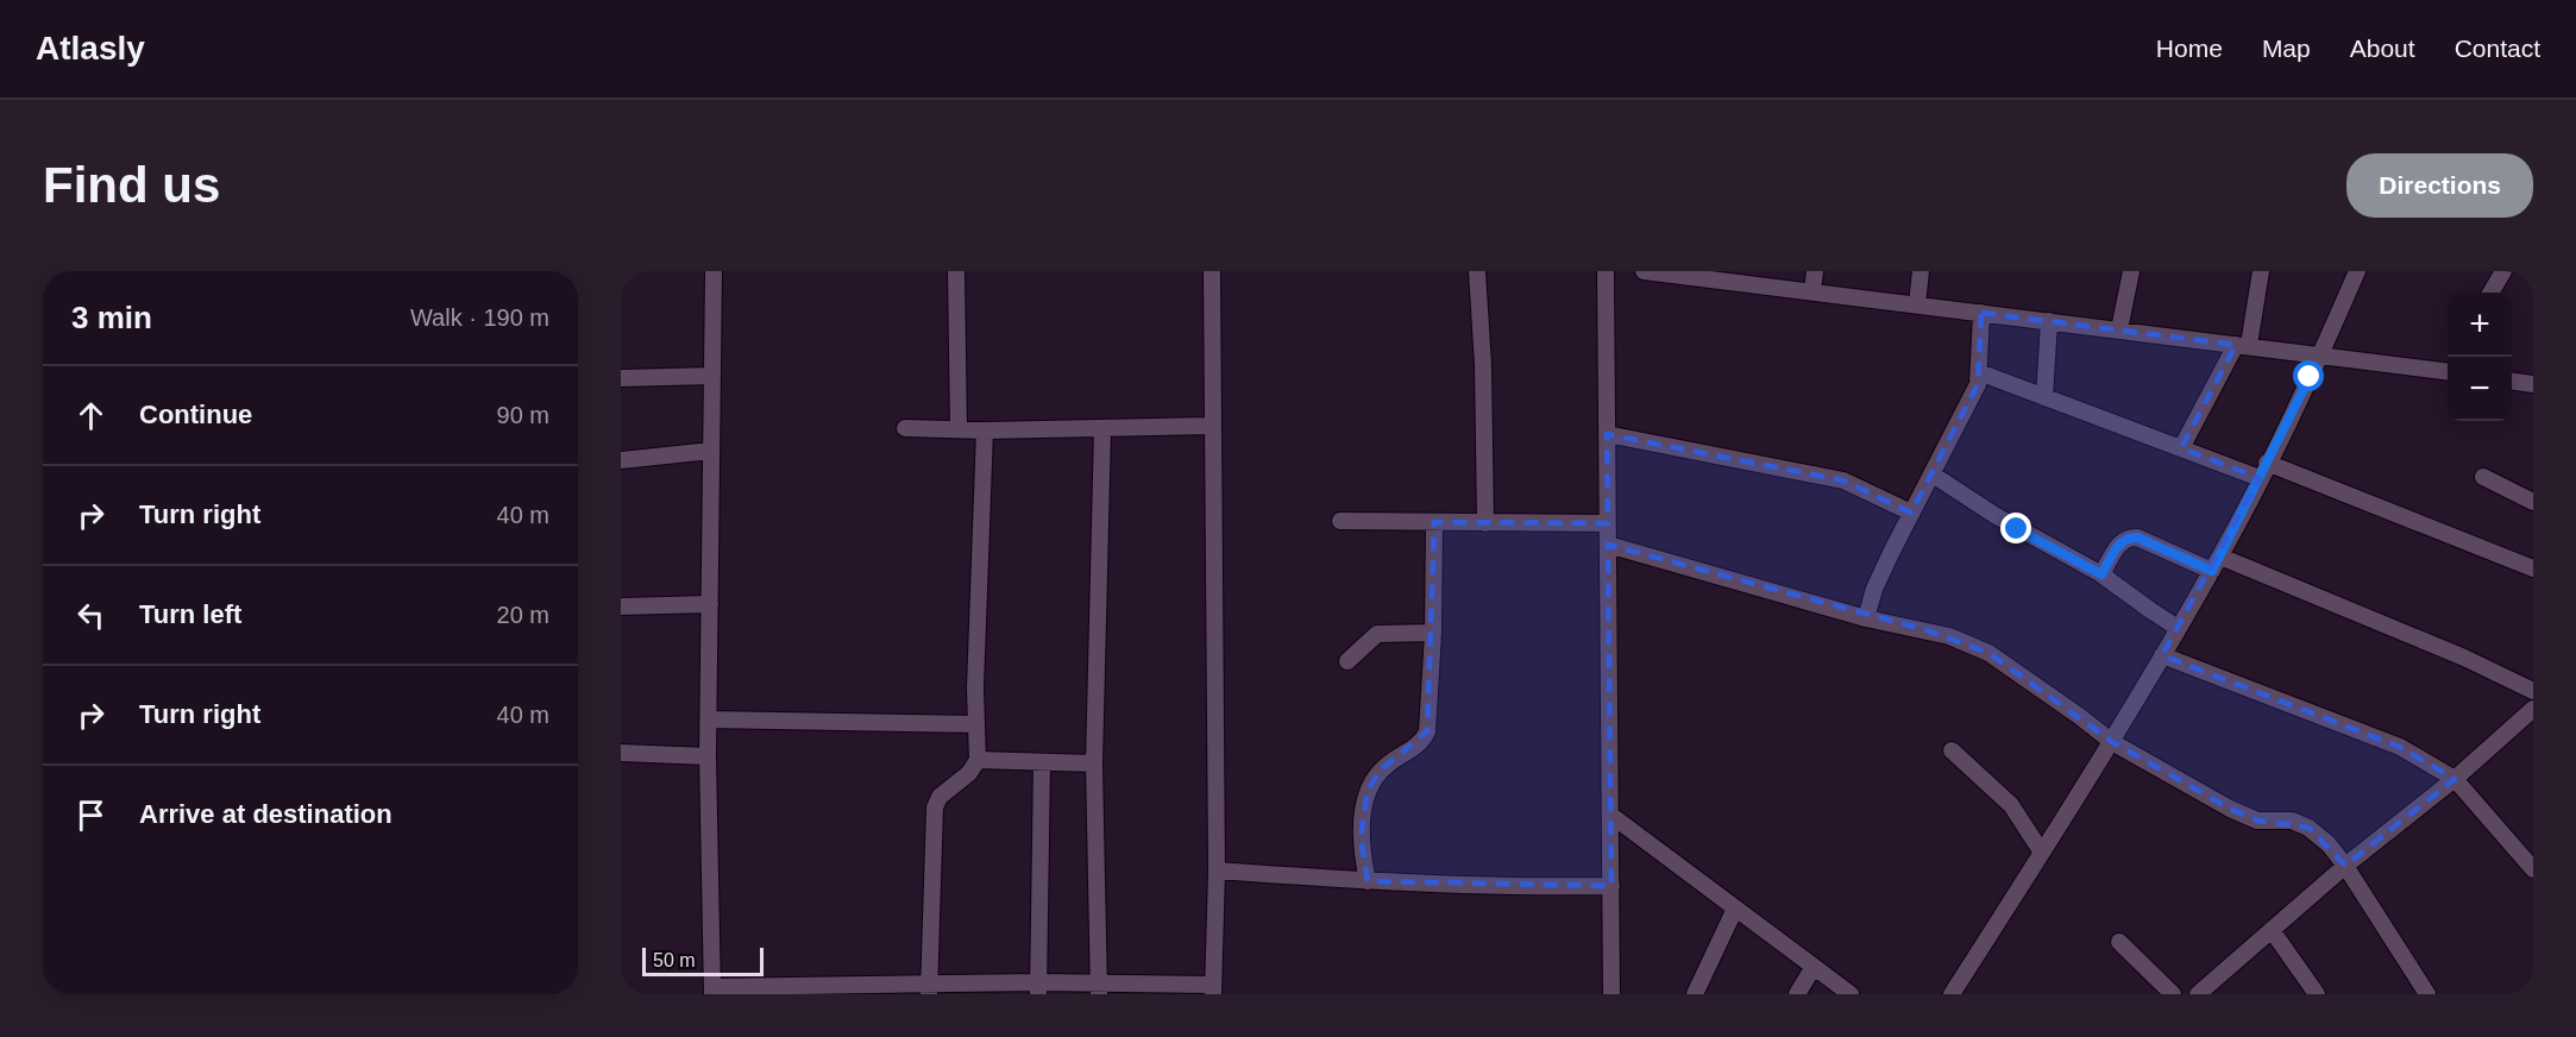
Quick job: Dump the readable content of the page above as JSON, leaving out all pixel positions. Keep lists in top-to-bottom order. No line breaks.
{"scale_bar":"50 m","page":{"header":"Atlasly","nav":["Home","Map","About","Contact"],"buttons":"Directions","title":"Find us","heading":["3 min","Walk · 190 m"],"map_buttons":["+","−"],"list":[["Continue","90 m"],["Turn right","40 m"],["Turn left","20 m"],["Turn right","40 m"],"Arrive at destination"],"scale":"50 m"}}
